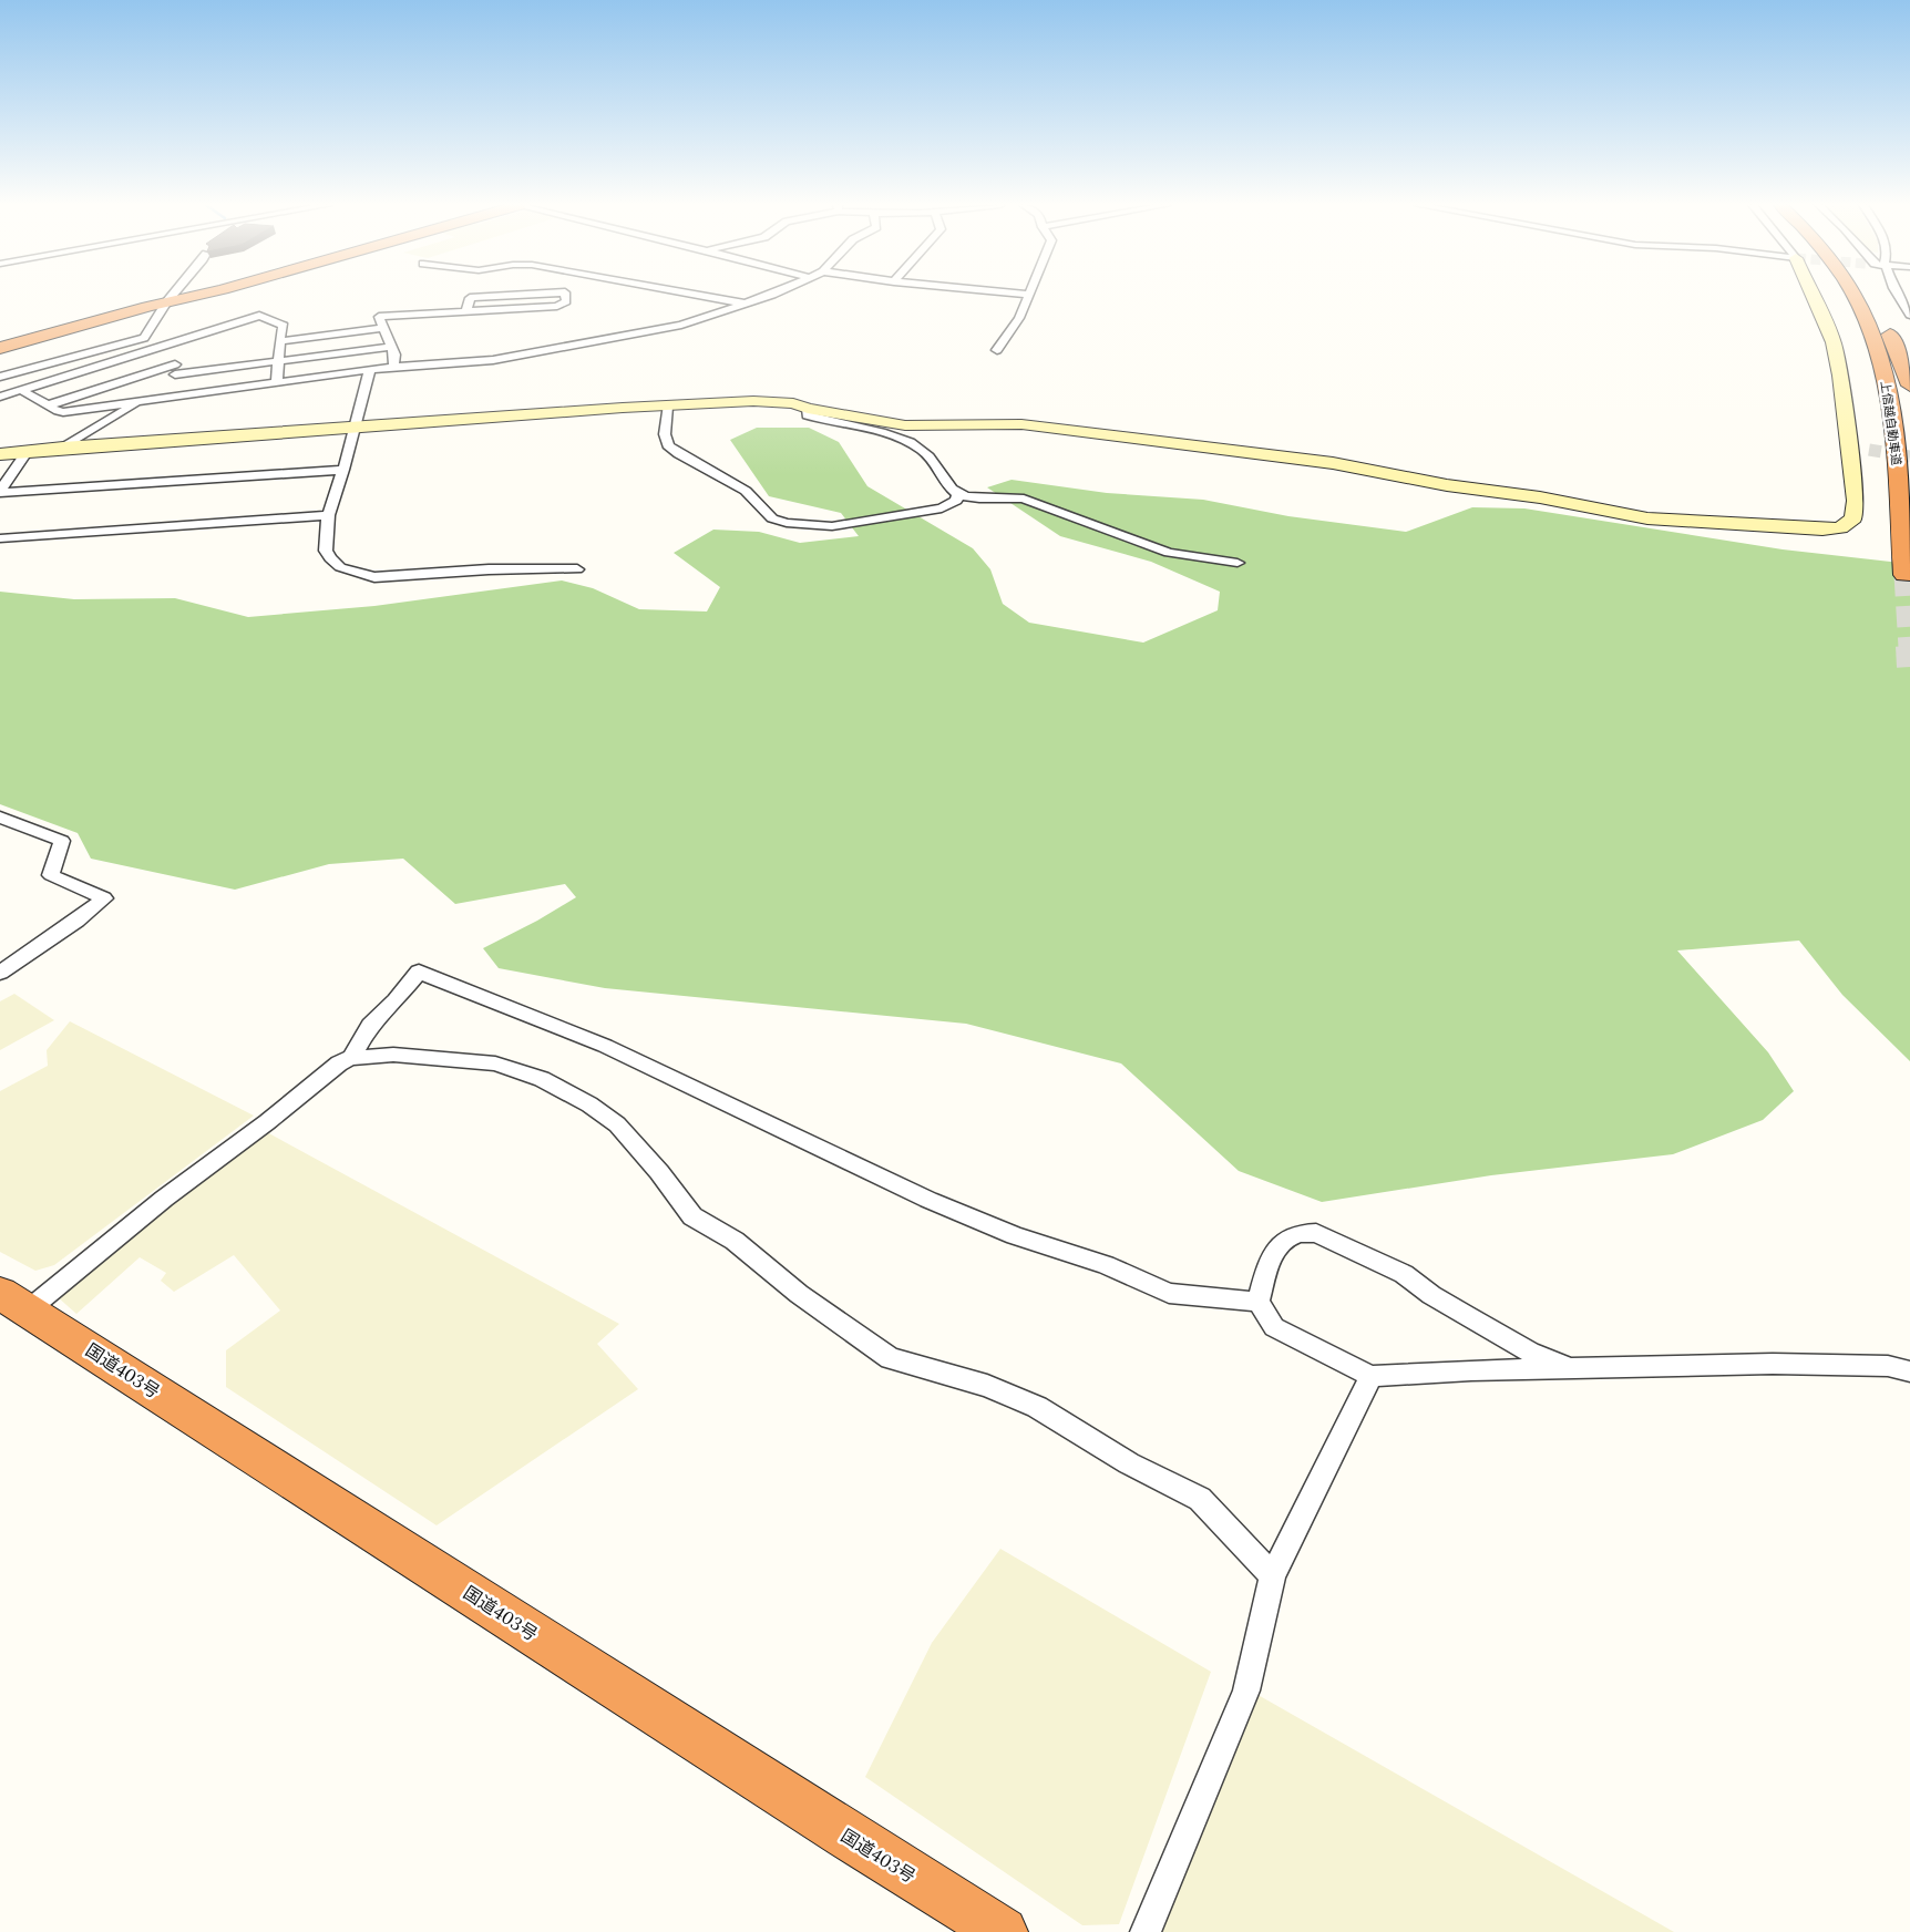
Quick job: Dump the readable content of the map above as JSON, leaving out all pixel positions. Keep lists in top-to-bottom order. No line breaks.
{"streets":{"highway":["上信越自動車道","国道403号"]}}
